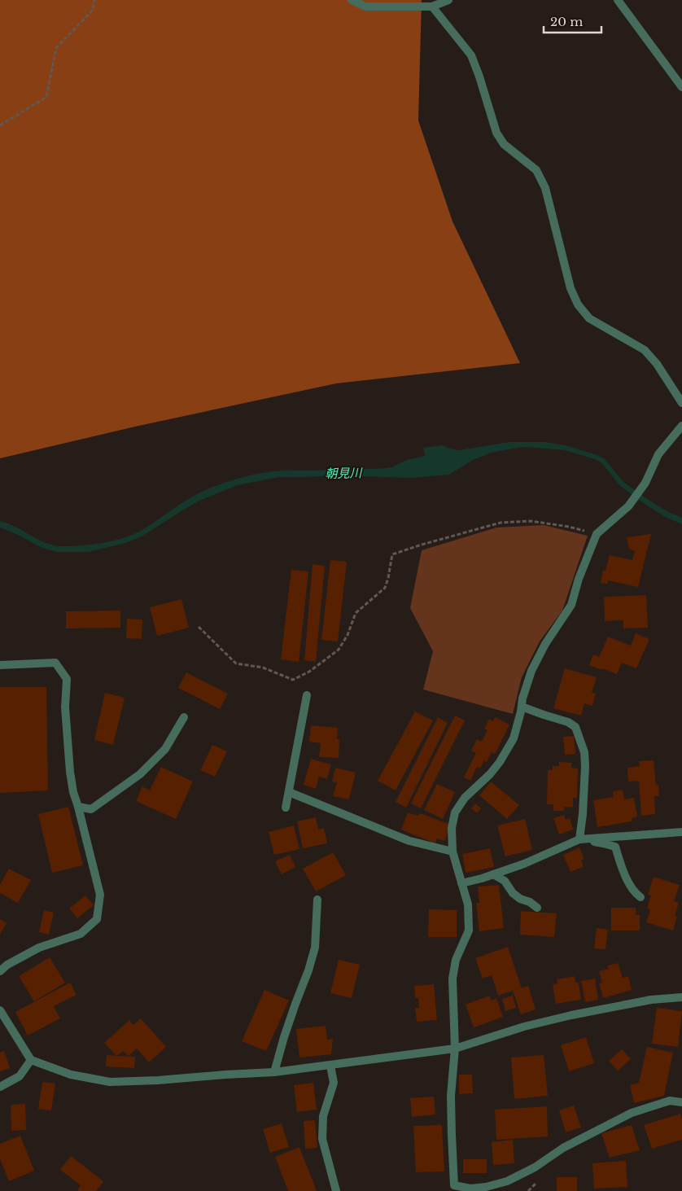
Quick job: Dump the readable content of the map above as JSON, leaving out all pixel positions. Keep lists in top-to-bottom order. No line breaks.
{"water":["朝見川"],"scale_bar":"20 m"}
